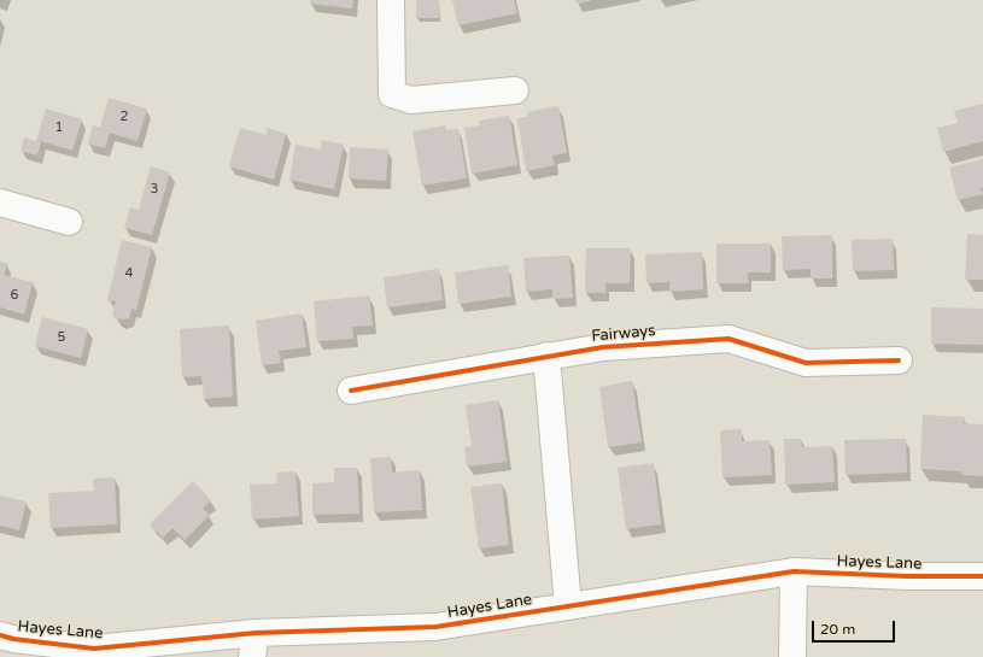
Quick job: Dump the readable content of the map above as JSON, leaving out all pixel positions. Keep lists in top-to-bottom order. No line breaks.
{"streets":{"street":["Fairways","Hayes Lane"]},"house_numbers":["2","1","3","4","6","5"],"scale_bar":"20 m"}
